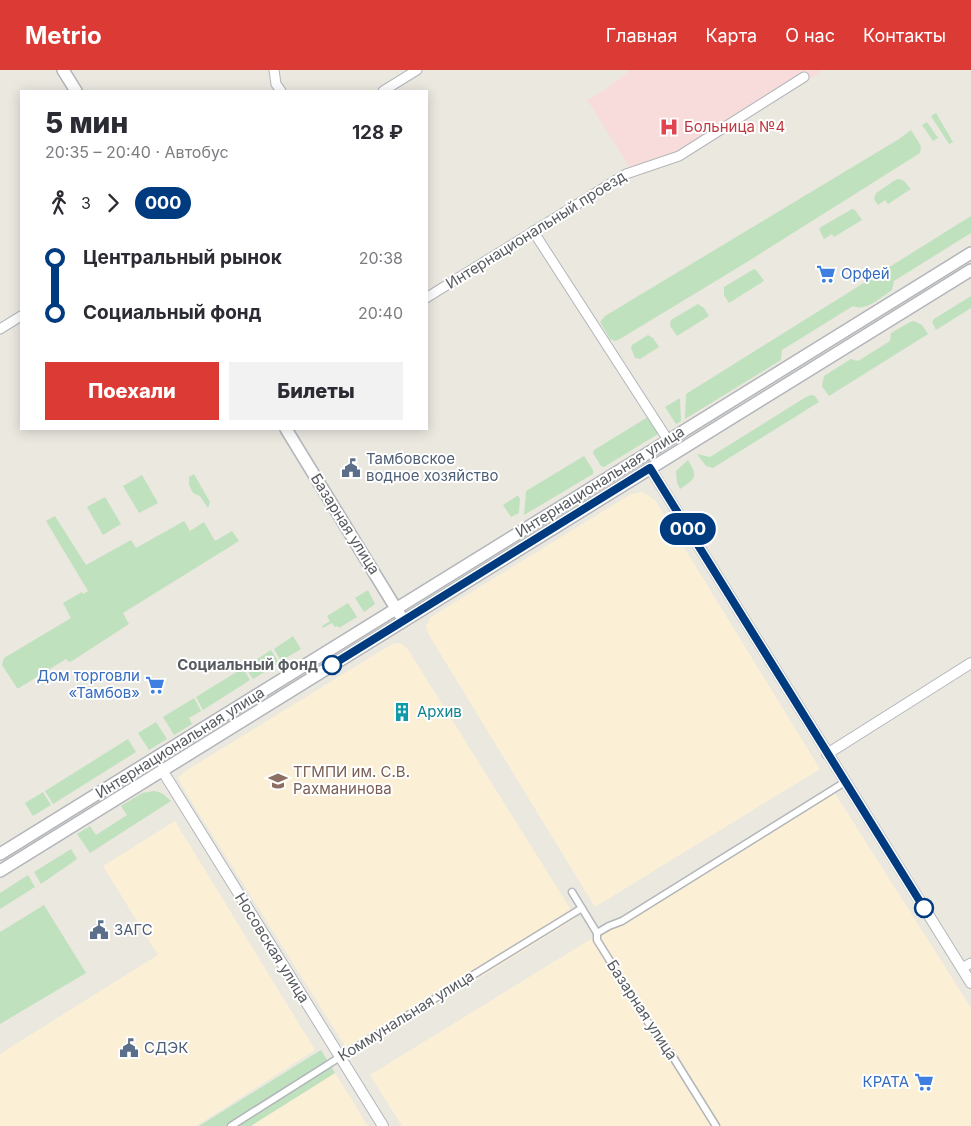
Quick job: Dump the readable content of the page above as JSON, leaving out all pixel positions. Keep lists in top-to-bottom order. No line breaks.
{"streets":{"main road":["Интернациональная улица","Базарная улица"],"street":["Интернациональный проезд","Носовская улица","Коммунальная улица"]},"crossings":[["Интернациональная улица","Базарная улица"],["Интернациональная улица","Носовская улица"],["Базарная улица","Коммунальная улица"],["Носовская улица","Коммунальная улица"]],"places":{"hospital":["Больница №4"],"supermarket":["Орфей","Дом торговли «Тамбов»","КРАТА"],"public building":["Тамбовское водное хозяйство","ЗАГС","СДЭК"],"other":["Социальный фонд"],"building":["Архив"],"school or university":["ТГМПИ им. С.В. Рахманинова"]},"lines":["bus line 000"],"page":{"header":"Metrio","nav":["Главная","Карта","О нас","Контакты"],"on_map":"000","heading":["5 мин","20:35 – 20:40 · Автобус","128 ₽"],"legs":["3","000"],"list":[{"name":"Центральный рынок","value":"20:38"},{"name":"Социальный фонд","value":"20:40"}],"buttons":["Поехали","Билеты"]}}
